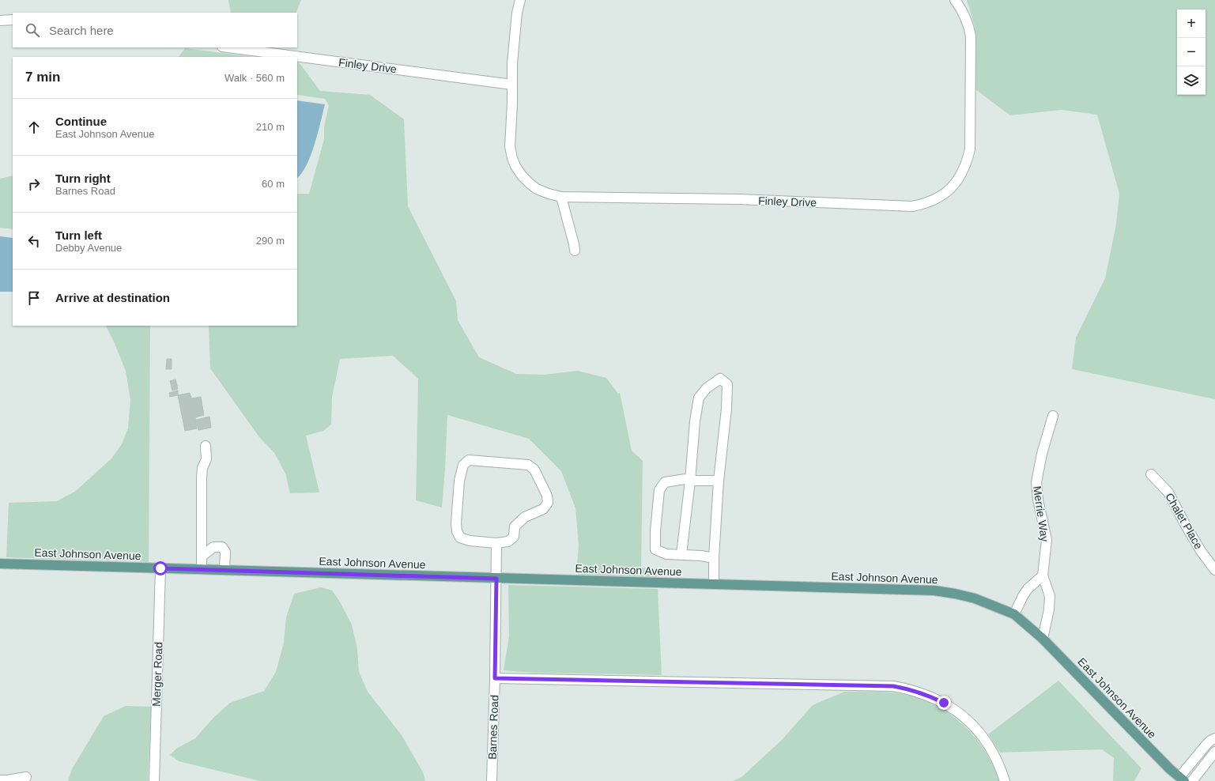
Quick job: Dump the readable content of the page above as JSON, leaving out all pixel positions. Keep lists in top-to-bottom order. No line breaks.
{"streets":{"main road":["East Johnson Avenue"],"street":["Finley Drive","Merrie Way","Chalet Place","Merger Road","Barnes Road"]},"crossings":[["Merrie Way","East Johnson Avenue"],["East Johnson Avenue","Merger Road"],["East Johnson Avenue","Barnes Road"]],"page":{"map_buttons":["+","−"],"search":"Search here","heading":["7 min","Walk · 560 m"],"list":[["Continue","East Johnson Avenue","210 m"],["Turn right","Barnes Road","60 m"],["Turn left","Debby Avenue","290 m"],"Arrive at destination"]}}
